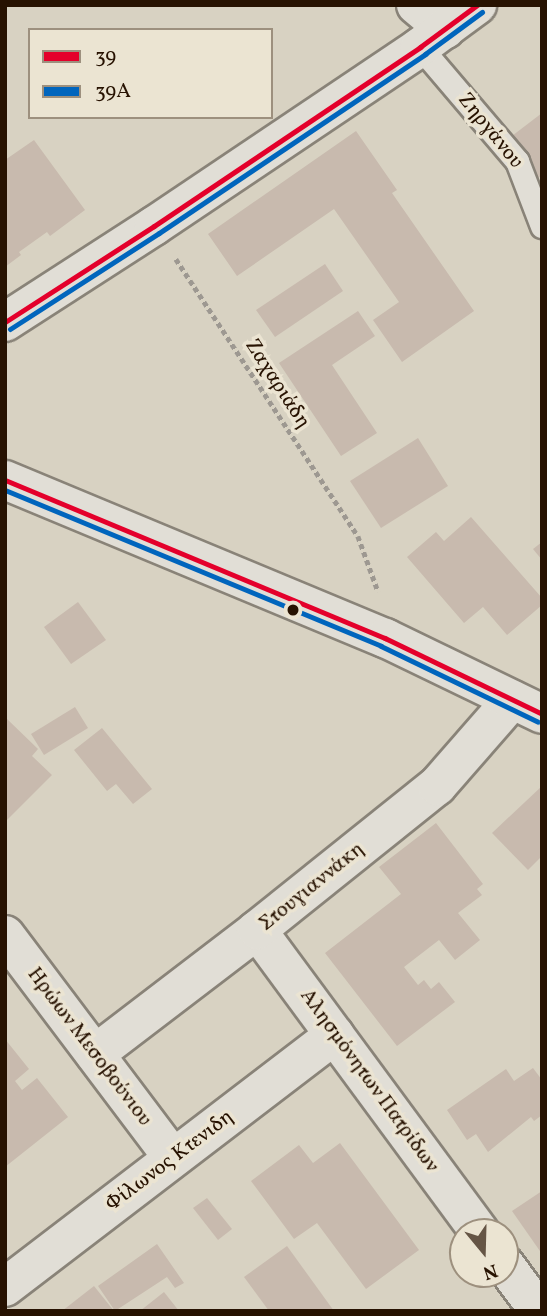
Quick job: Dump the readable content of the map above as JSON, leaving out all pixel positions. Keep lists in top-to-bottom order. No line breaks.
{"streets":{"street":["Στουγιαννάκη","Ηρώων Μεσοβούνιου","Αλησμόνητων Πατρίδων","Φίλωνος Κτενιδη"],"lane":["Ζηργάνου"],"path":["Ζαχαριάδη"]},"crossings":[["Στουγιαννάκη","Ηρώων Μεσοβούνιου"],["Στουγιαννάκη","Αλησμόνητων Πατρίδων"],["Ηρώων Μεσοβούνιου","Φίλωνος Κτενιδη"],["Αλησμόνητων Πατρίδων","Φίλωνος Κτενιδη"]],"lines":["transit line 39","transit line 39Α"],"legend":["39","39Α"],"north":"bottom"}
